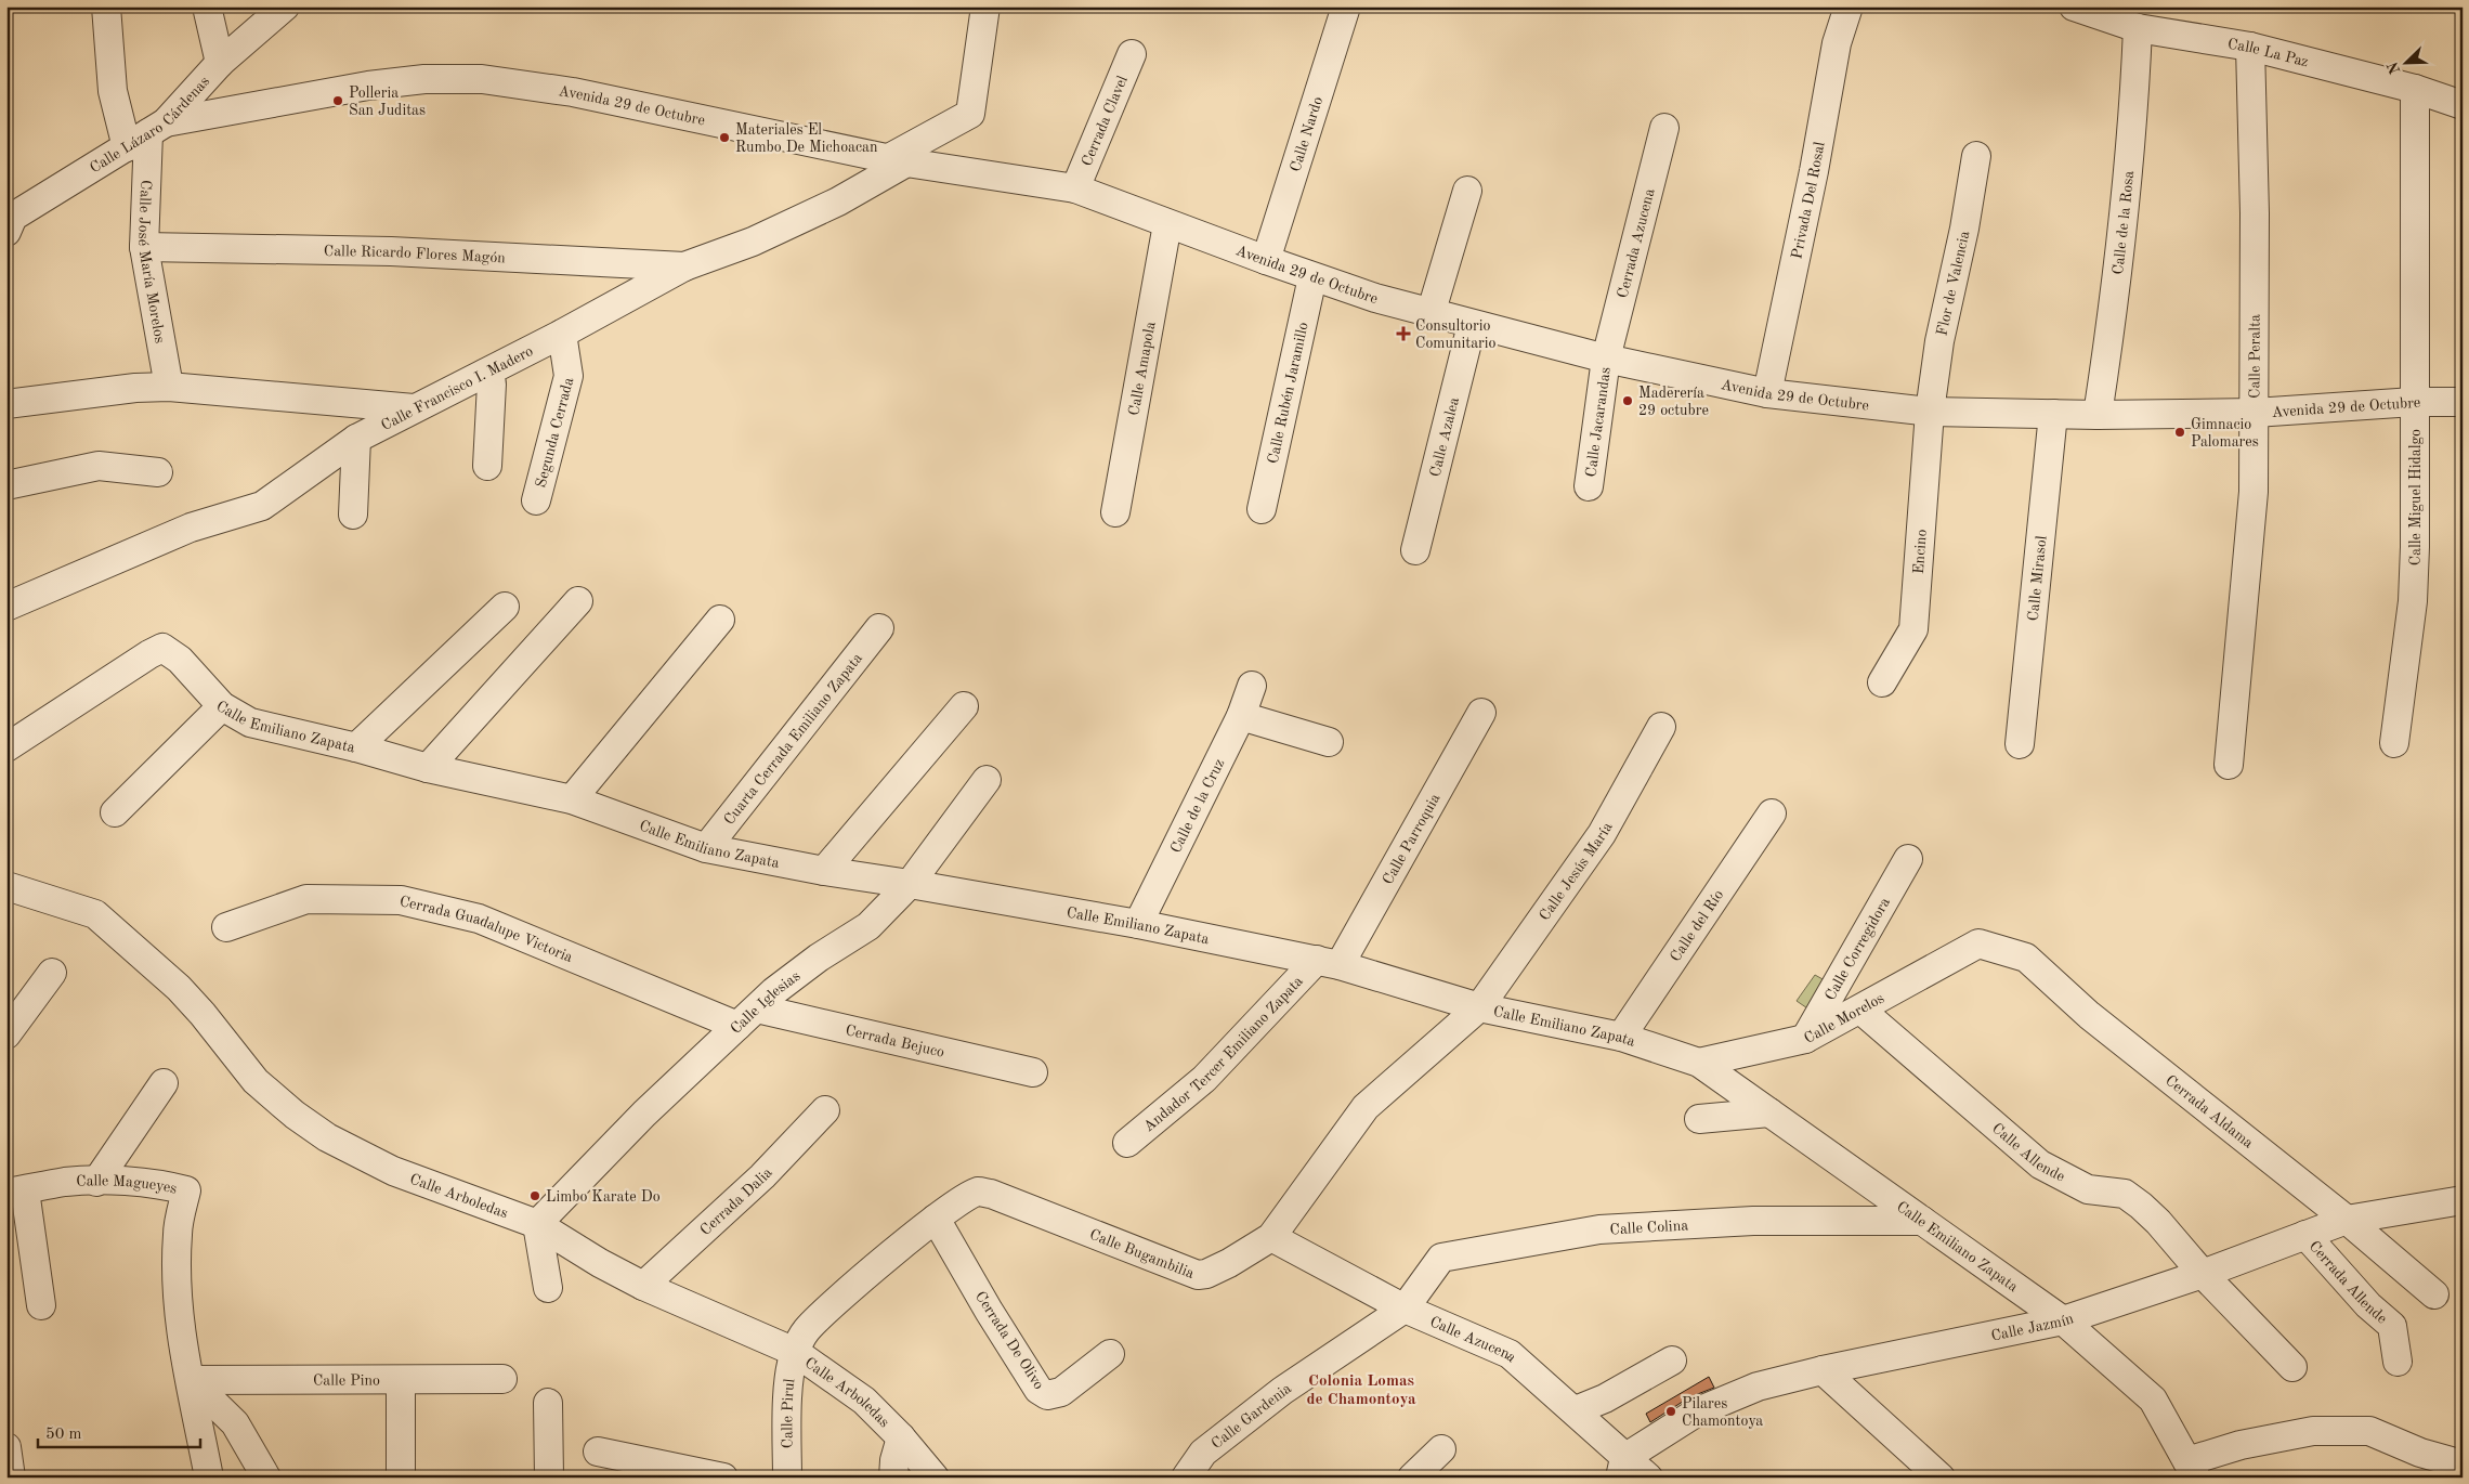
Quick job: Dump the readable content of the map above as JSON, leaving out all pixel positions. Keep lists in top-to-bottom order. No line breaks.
{"streets":{"street":["Calle La Paz","Avenida 29 de Octubre","Cerrada Clavel","Calle Lázaro Cárdenas","Calle Nardo","Privada Del Rosal","Calle de la Rosa","Cerrada Azucena","Calle Ricardo Flores Magón","Calle José María Morelos","Flor de Valencia","Calle Peralta","Calle Amapola","Calle Francisco I. Madero","Calle Rubén Jaramillo","Calle Jacarandas","Segunda Cerrada","Calle Azalea","Calle Miguel Hidalgo","Encino","Calle Mirasol","Calle Emiliano Zapata","Cuarta Cerrada Emiliano Zapata","Calle de la Cruz","Calle Parroquia","Calle Jesús María","Calle del Río","Cerrada Guadalupe Victoria","Calle Corregidora","Calle Iglesias","Calle Morelos","Cerrada Bejuco","Andador Tercer Emiliano Zapata","Cerrada Aldama","Calle Allende","Calle Magueyes","Calle Arboledas","Cerrada Dalia","Calle Colina","Calle Bugambilia","Cerrada Allende","Calle Jazmín","Cerrada De Olivo","Calle Azucena","Calle Pino","Calle Pirul","Calle Gardenia"]},"crossings":[["Calle La Paz","Calle de la Rosa"],["Calle La Paz","Calle Peralta"],["Calle La Paz","Calle Miguel Hidalgo"],["Avenida 29 de Octubre","Cerrada Clavel"],["Avenida 29 de Octubre","Calle Lázaro Cárdenas"],["Avenida 29 de Octubre","Calle Nardo"],["Avenida 29 de Octubre","Privada Del Rosal"],["Avenida 29 de Octubre","Calle de la Rosa"],["Avenida 29 de Octubre","Cerrada Azucena"],["Avenida 29 de Octubre","Calle José María Morelos"],["Avenida 29 de Octubre","Flor de Valencia"],["Avenida 29 de Octubre","Calle Peralta"],["Avenida 29 de Octubre","Calle Amapola"],["Avenida 29 de Octubre","Calle Francisco I. Madero"],["Avenida 29 de Octubre","Calle Rubén Jaramillo"],["Avenida 29 de Octubre","Calle Jacarandas"],["Avenida 29 de Octubre","Calle Azalea"],["Avenida 29 de Octubre","Calle Miguel Hidalgo"],["Avenida 29 de Octubre","Encino"],["Avenida 29 de Octubre","Calle Mirasol"],["Calle Lázaro Cárdenas","Calle José María Morelos"],["Cerrada Azucena","Calle Jacarandas"],["Calle Ricardo Flores Magón","Calle José María Morelos"],["Calle Ricardo Flores Magón","Calle Francisco I. Madero"],["Flor de Valencia","Encino"],["Calle Francisco I. Madero","Segunda Cerrada"],["Calle Emiliano Zapata","Cuarta Cerrada Emiliano Zapata"],["Calle Emiliano Zapata","Calle de la Cruz"],["Calle Emiliano Zapata","Calle Parroquia"],["Calle Emiliano Zapata","Calle Jesús María"],["Calle Emiliano Zapata","Calle del Río"],["Calle Emiliano Zapata","Calle Iglesias"],["Calle Emiliano Zapata","Calle Morelos"],["Calle Emiliano Zapata","Andador Tercer Emiliano Zapata"],["Calle Emiliano Zapata","Calle Colina"],["Calle Emiliano Zapata","Calle Bugambilia"],["Calle Emiliano Zapata","Calle Jazmín"],["Calle Parroquia","Andador Tercer Emiliano Zapata"],["Calle Jesús María","Calle Bugambilia"],["Cerrada Guadalupe Victoria","Calle Iglesias"],["Cerrada Guadalupe Victoria","Cerrada Bejuco"],["Calle Corregidora","Calle Morelos"],["Calle Iglesias","Cerrada Bejuco"],["Calle Iglesias","Calle Arboledas"],["Calle Morelos","Cerrada Aldama"],["Calle Morelos","Calle Allende"],["Cerrada Aldama","Calle Jazmín"],["Calle Allende","Calle Jazmín"],["Calle Magueyes","Calle Pino"],["Calle Arboledas","Cerrada Dalia"],["Calle Arboledas","Calle Bugambilia"],["Calle Arboledas","Calle Pirul"],["Calle Colina","Calle Azucena"],["Calle Colina","Calle Gardenia"],["Calle Bugambilia","Cerrada De Olivo"],["Calle Bugambilia","Calle Azucena"],["Calle Bugambilia","Calle Pirul"],["Cerrada Allende","Calle Jazmín"],["Calle Jazmín","Calle Azucena"],["Calle Azucena","Calle Gardenia"]],"districts":["Colonia Lomas de Chamontoya"],"places":{"other":["Polleria San Juditas","Materiales El Rumbo De Michoacan","Maderería 29 octubre","Gimnacio Palomares","Limbo Karate Do","Pilares Chamontoya"],"health":["Consultorio Comunitario"]},"scale_bar":"50 m","north":"bottom left"}
